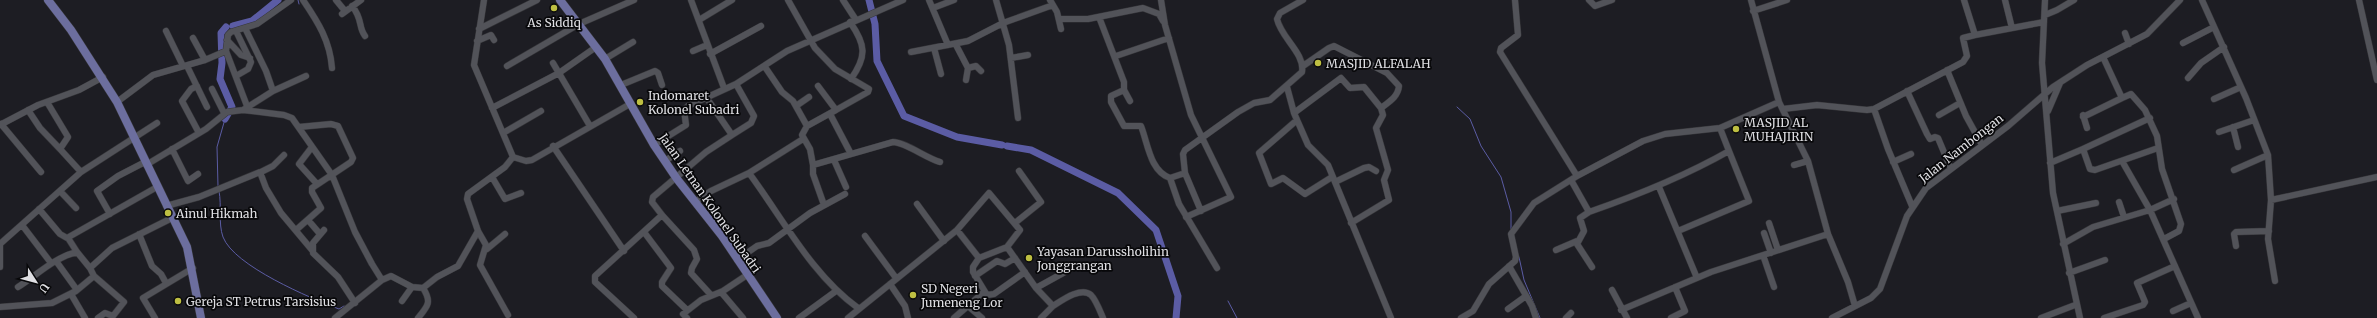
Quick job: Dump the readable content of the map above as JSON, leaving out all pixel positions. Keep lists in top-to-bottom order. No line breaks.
{"streets":{"main road":["Jalan Letnan Kolonel Subadri"],"street":["Jalan Nambongan"]},"places":["As Siddiq","MASJID ALFALAH","Indomaret Kolonel Subadri","MASJID AL MUHAJIRIN","Ainul Hikmah","Yayasan Darussholihin Jonggrangan","SD Negeri Jumeneng Lor","Gereja ST Petrus Tarsisius"],"north":"bottom right"}
